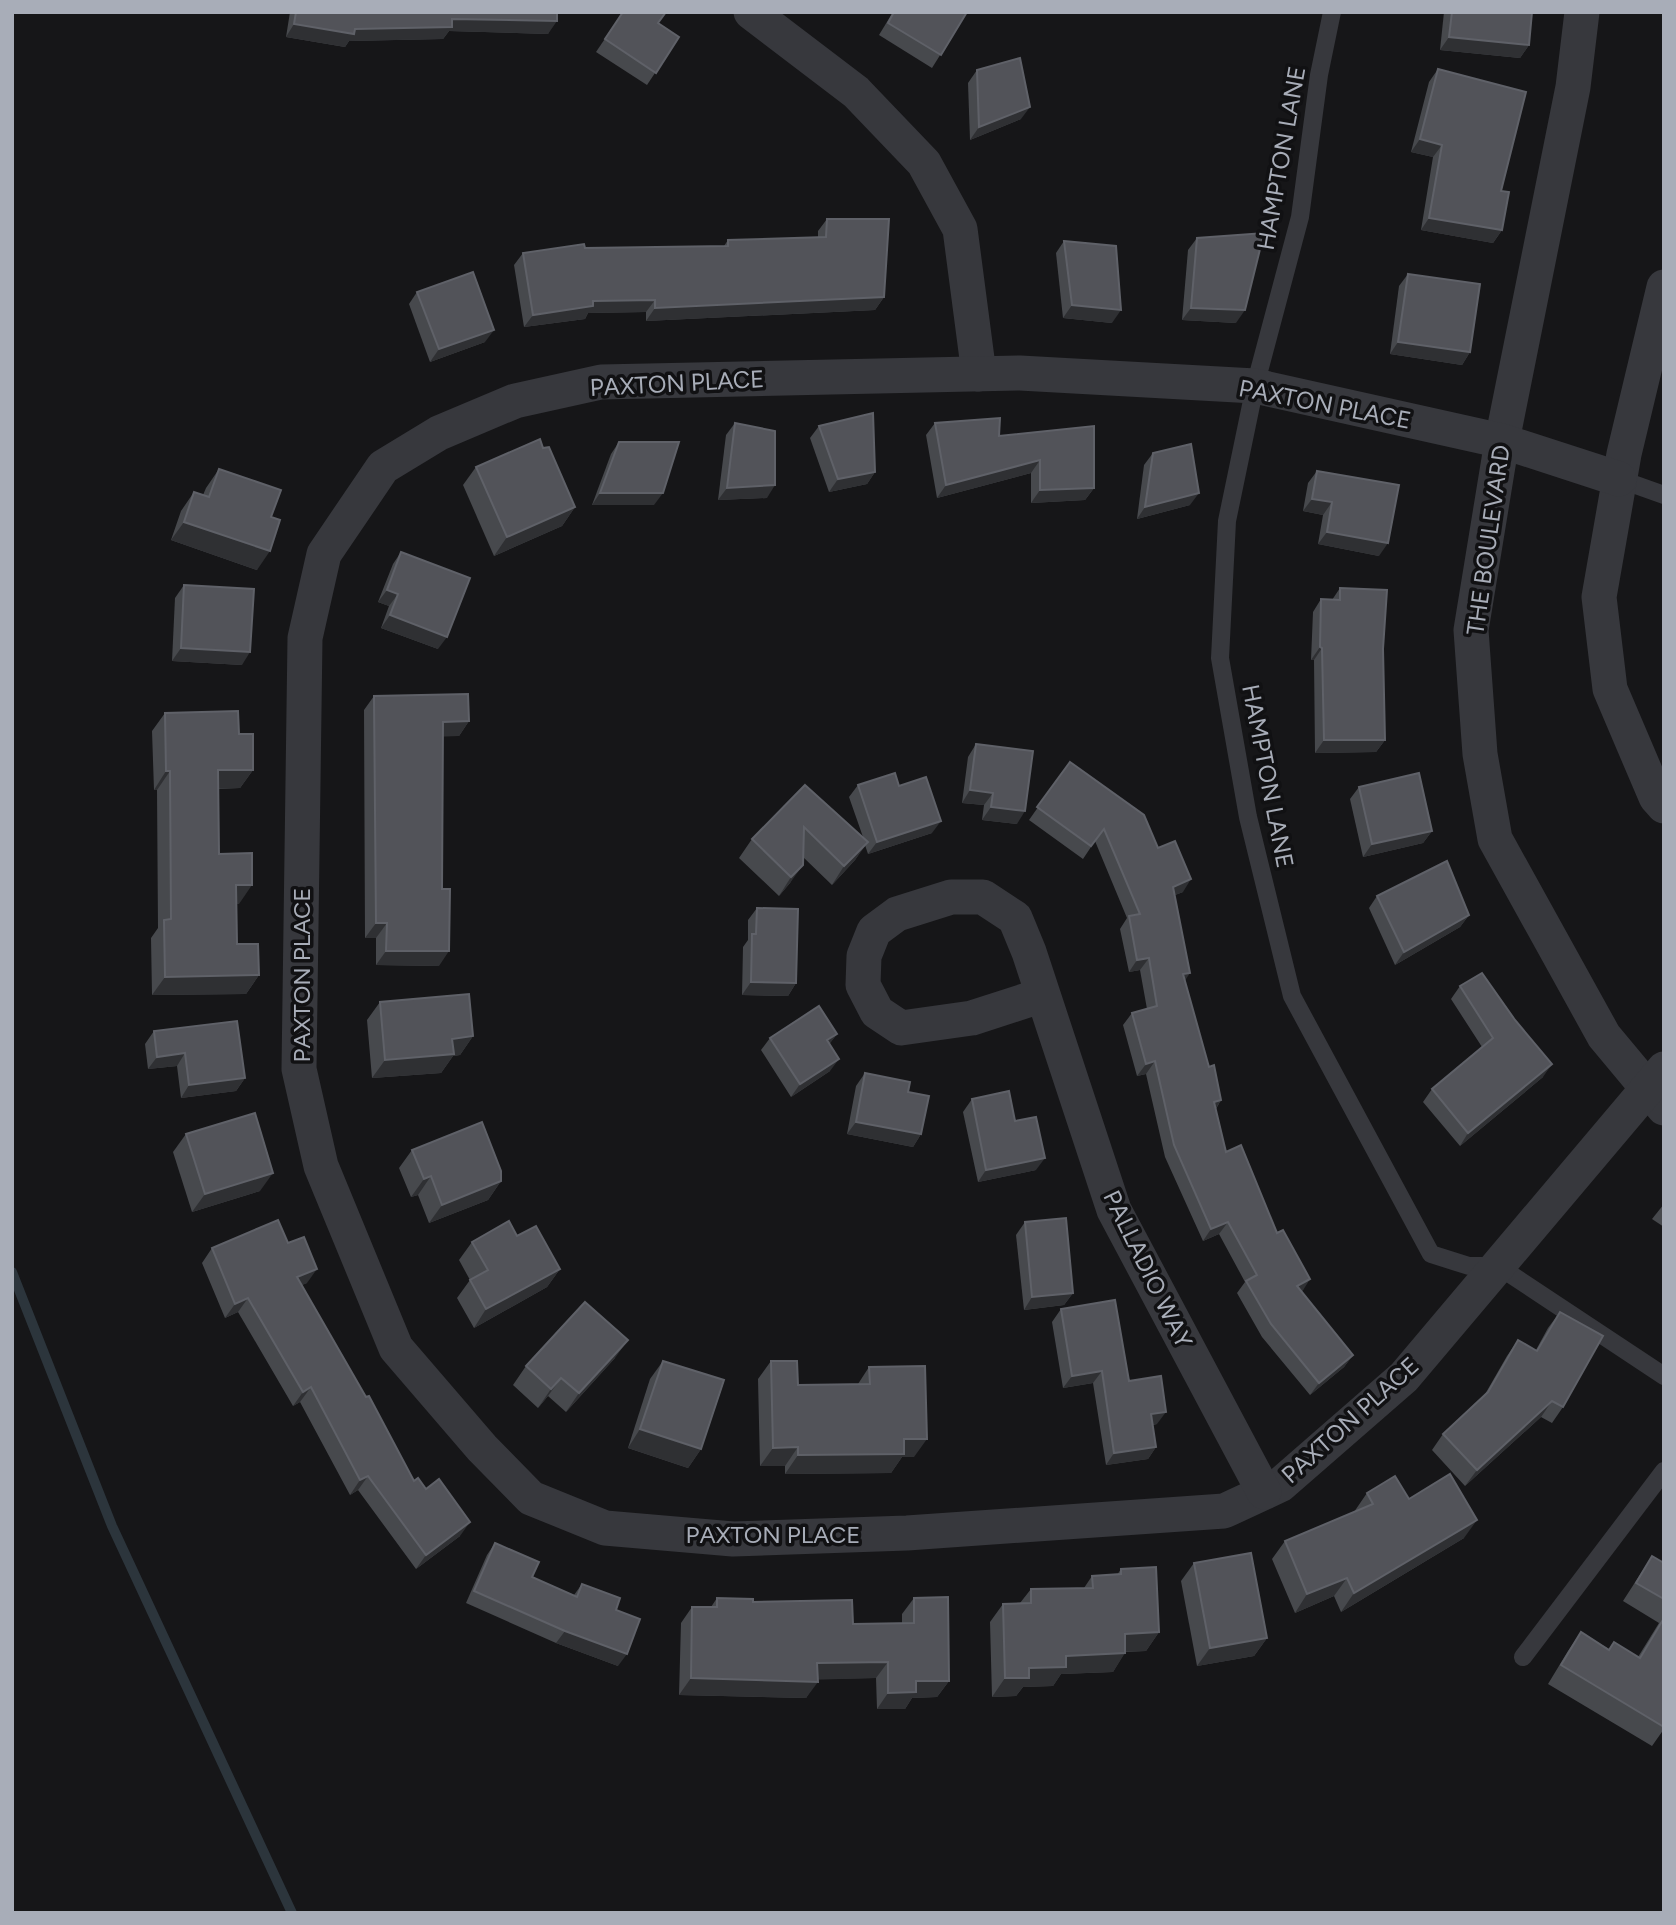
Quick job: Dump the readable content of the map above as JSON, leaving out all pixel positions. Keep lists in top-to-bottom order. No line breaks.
{"streets":{"street":["PAXTON PLACE","THE BOULEVARD","PALLADIO WAY"],"lane":["HAMPTON LANE"]},"crossings":[["HAMPTON LANE","PAXTON PLACE"],["PAXTON PLACE","THE BOULEVARD"],["PAXTON PLACE","PALLADIO WAY"]]}
